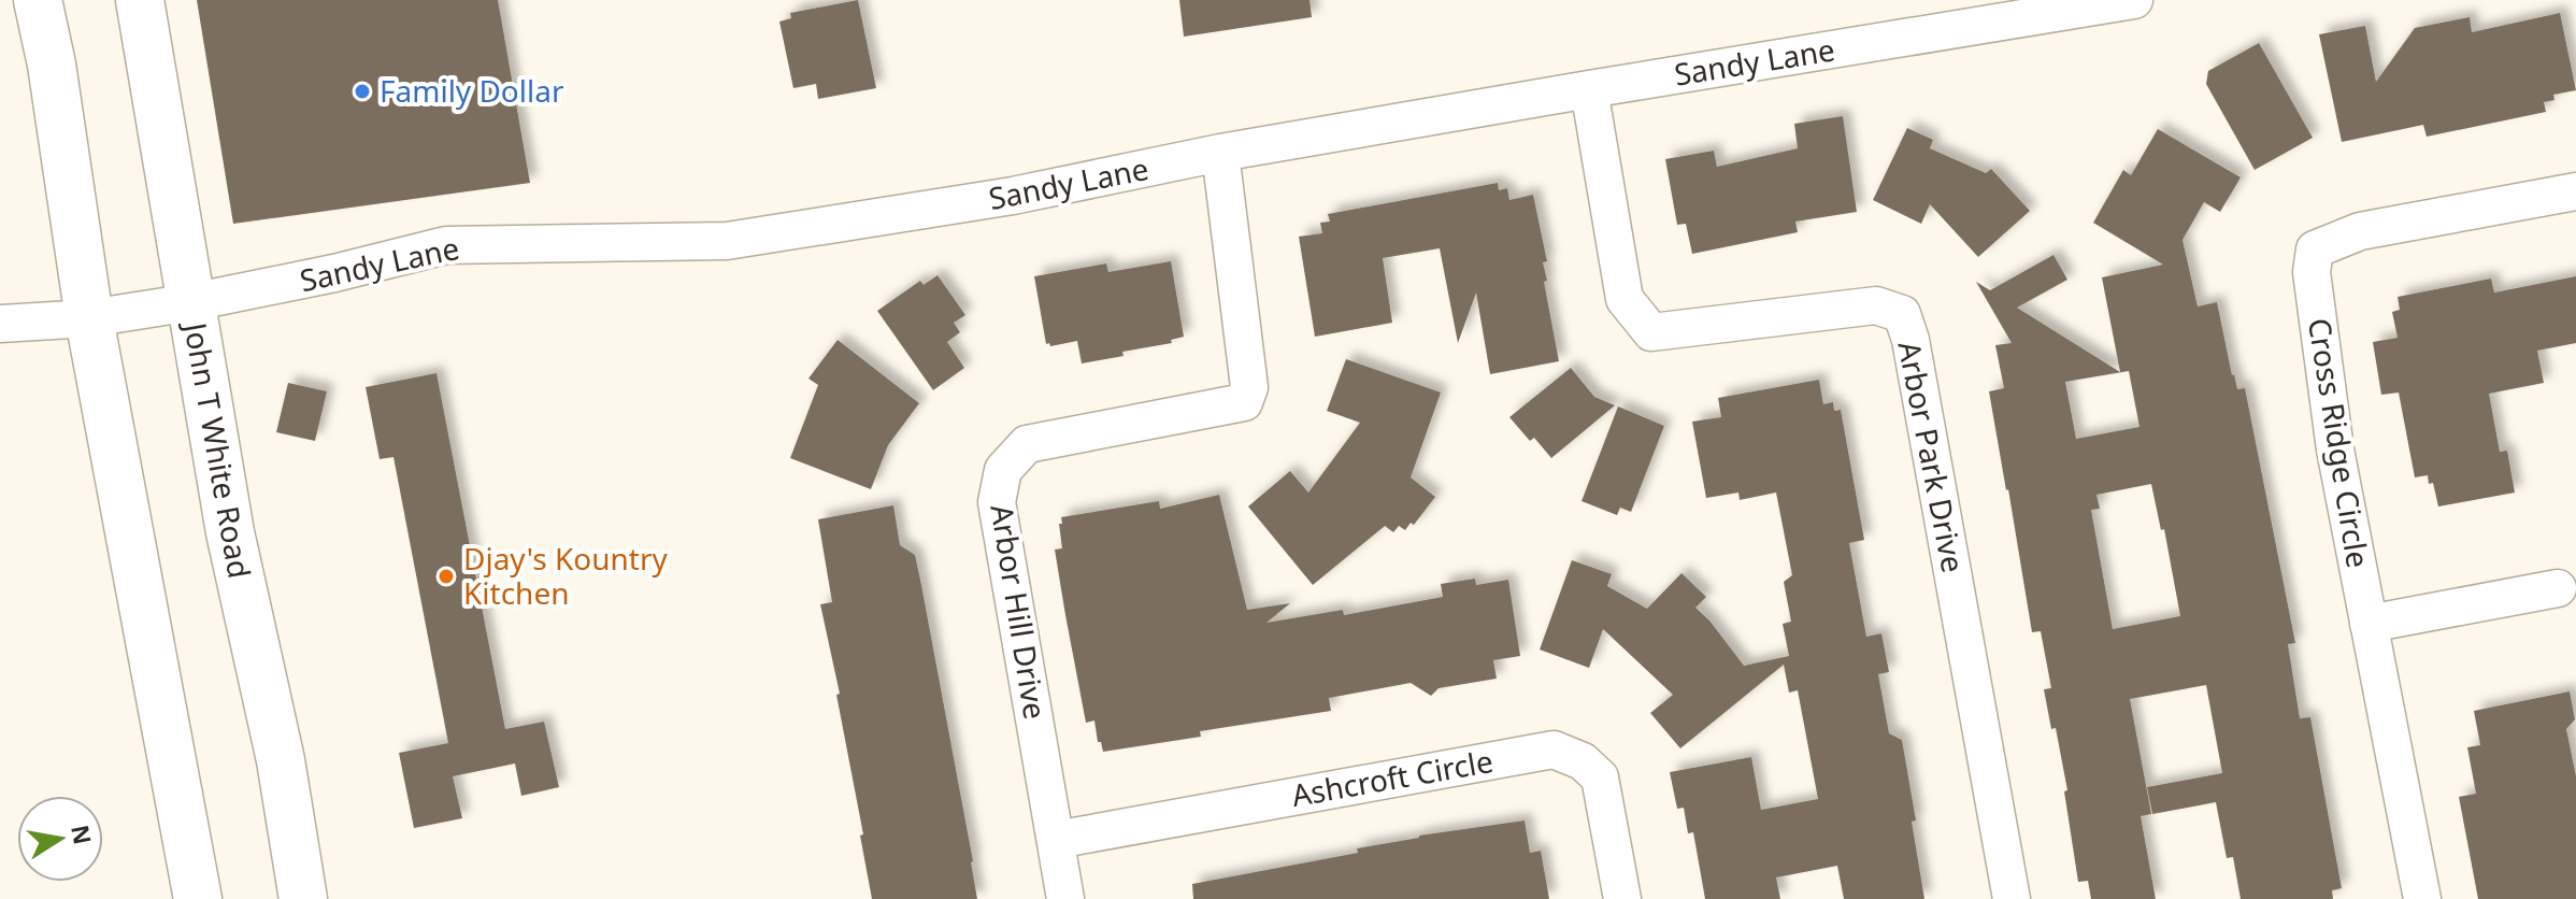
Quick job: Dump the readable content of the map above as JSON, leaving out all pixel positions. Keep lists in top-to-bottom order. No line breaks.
{"streets":{"main road":["John T White Road"],"street":["Sandy Lane","Cross Ridge Circle","Arbor Park Drive","Arbor Hill Drive","Ashcroft Circle"]},"crossings":[["Sandy Lane","John T White Road"],["Sandy Lane","Arbor Park Drive"],["Sandy Lane","Arbor Hill Drive"],["Arbor Hill Drive","Ashcroft Circle"]],"places":["Family Dollar","Djay's Kountry Kitchen"],"north":"right"}
